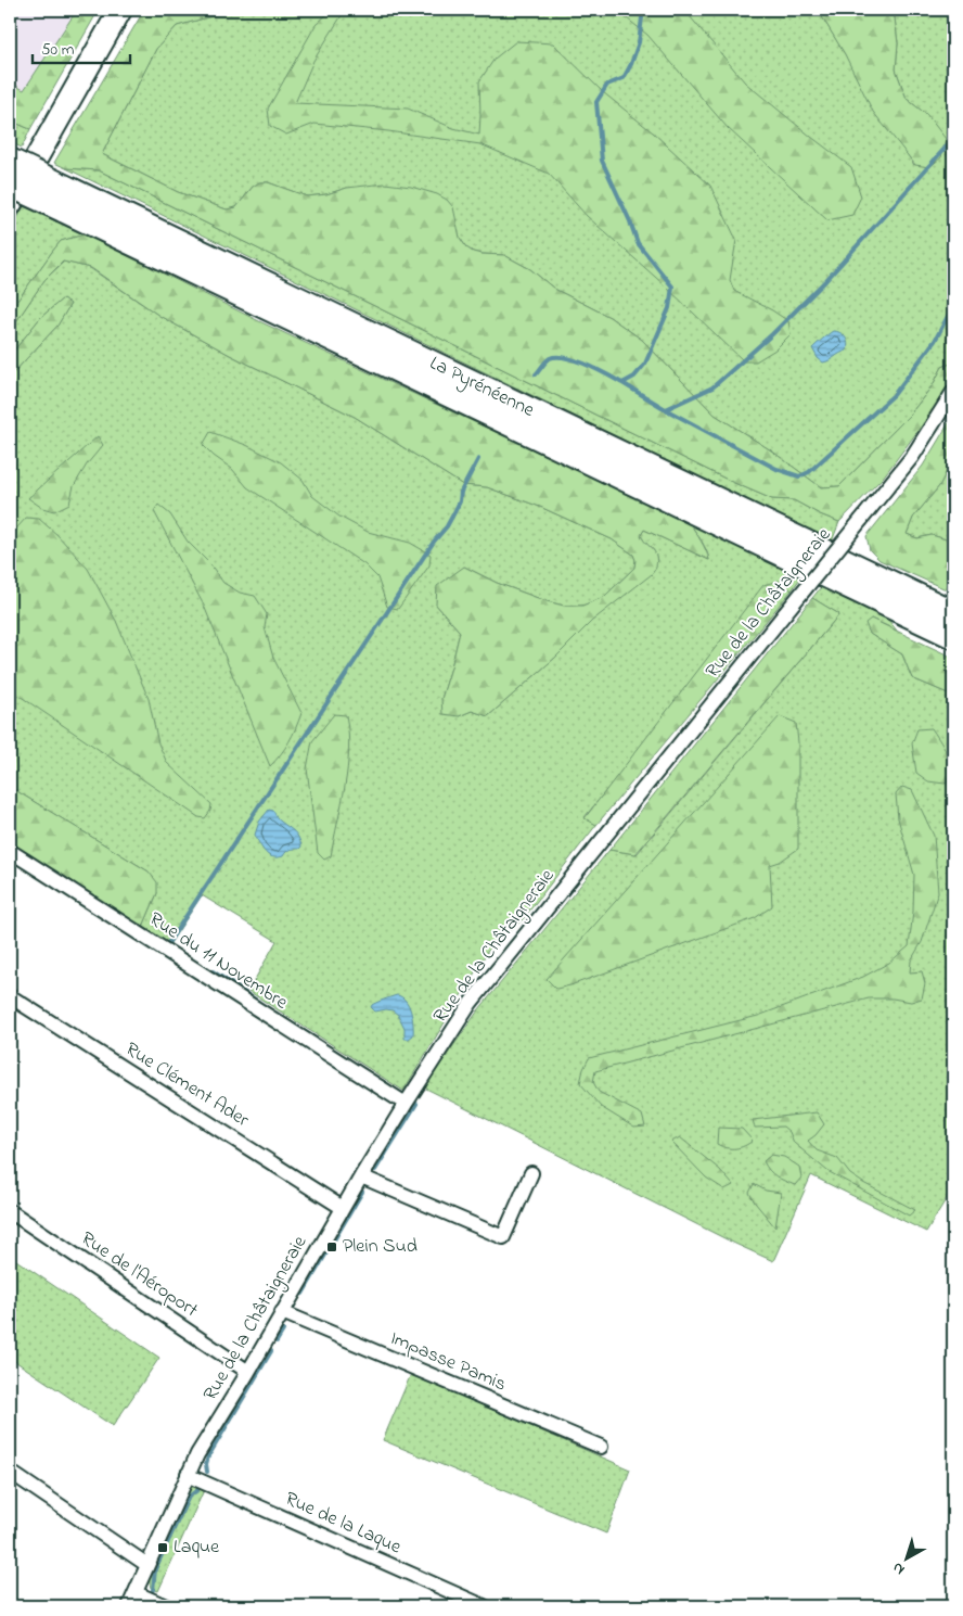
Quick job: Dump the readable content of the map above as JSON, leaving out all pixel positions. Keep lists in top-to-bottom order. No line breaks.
{"streets":{"highway":["La Pyrénéenne"],"street":["Rue de la Châtaigneraie","Rue du 11 Novembre","Rue Clément Ader","Rue de l'Aéroport","Impasse Pamis","Rue de la Laque"]},"crossings":[["Rue de la Châtaigneraie","Rue du 11 Novembre"],["Rue de la Châtaigneraie","Rue Clément Ader"],["Rue de la Châtaigneraie","Rue de l'Aéroport"],["Rue de la Châtaigneraie","Impasse Pamis"],["Rue de la Châtaigneraie","Rue de la Laque"]],"places":{"transit":["Plein Sud","Laque"]},"scale_bar":"50 m","north":"bottom left"}
